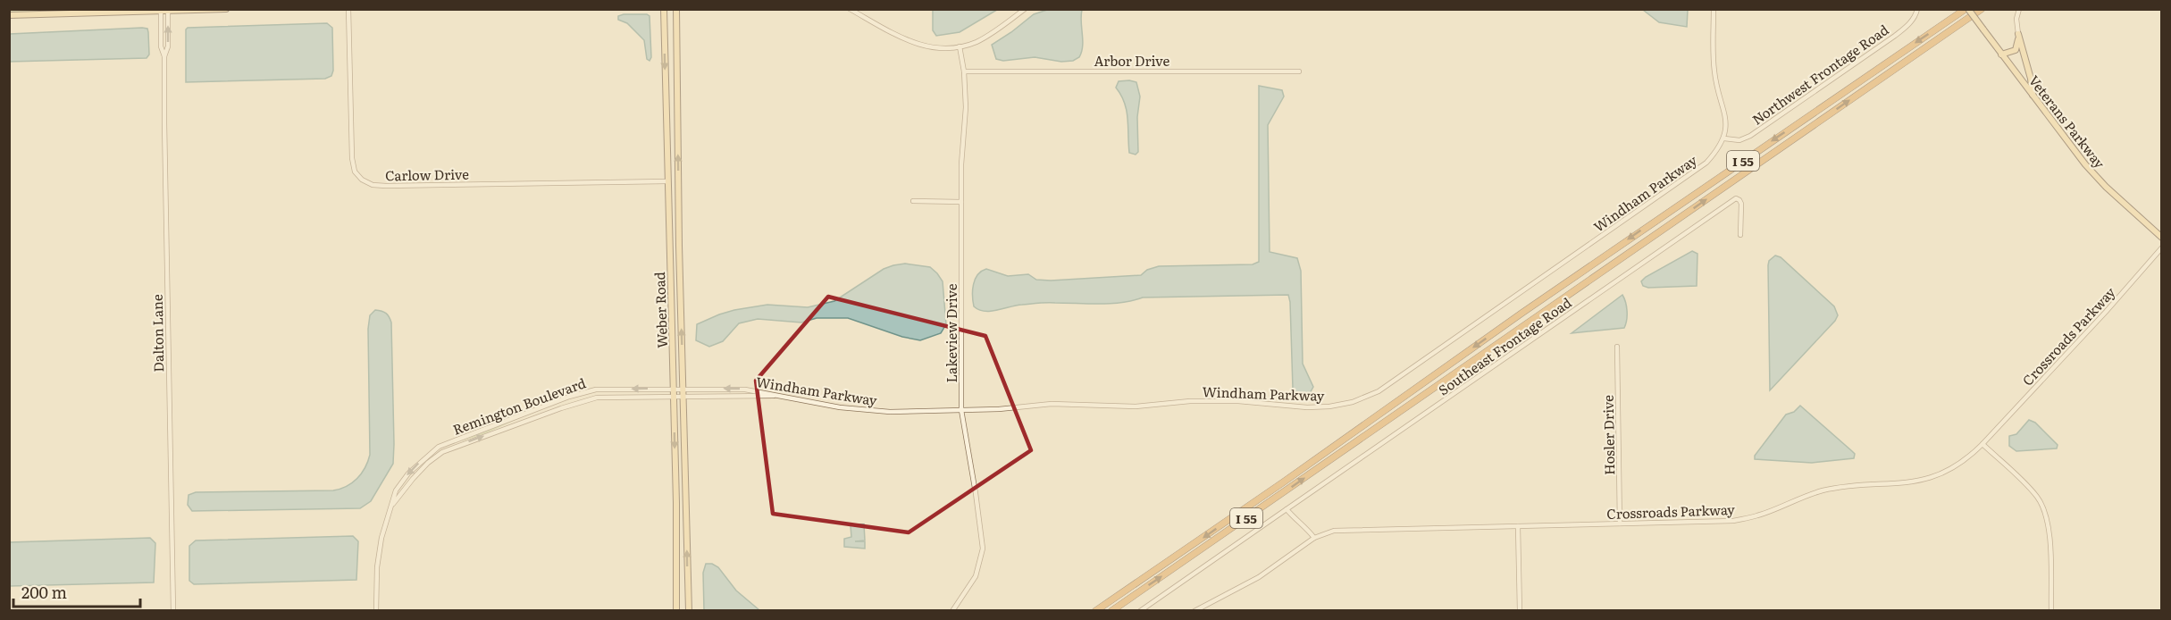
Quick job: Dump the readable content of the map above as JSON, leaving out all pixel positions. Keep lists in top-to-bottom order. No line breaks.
{"streets":{"highway":["I 55"],"main road":["Veterans Parkway","Weber Road"],"street":["Arbor Drive","Northwest Frontage Road","Carlow Drive","Windham Parkway","Dalton Lane","Lakeview Drive","Crossroads Parkway","Southeast Frontage Road","Remington Boulevard","Hosler Drive"]},"crossings":[["Arbor Drive","Lakeview Drive"],["Northwest Frontage Road","Windham Parkway"],["Veterans Parkway","I 55"],["Carlow Drive","Weber Road"],["Windham Parkway","Weber Road"],["Windham Parkway","Lakeview Drive"],["Windham Parkway","Remington Boulevard"],["Weber Road","Remington Boulevard"],["Crossroads Parkway","Hosler Drive"]],"scale_bar":"200 m"}
